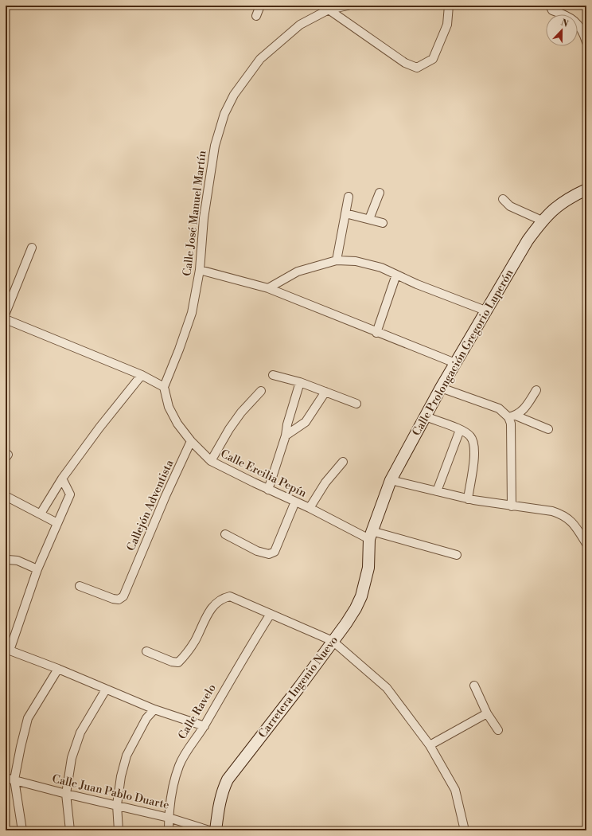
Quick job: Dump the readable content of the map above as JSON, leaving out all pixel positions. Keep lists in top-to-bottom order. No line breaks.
{"streets":{"street":["Calle José Manuel Martín","Calle Prolongación Gregorio Luperón","Calle Ercilia Pepín","Callejón Adventista","Carretera Ingenio Nuevo","Calle Ravelo","Calle Juan Pablo Duarte"]},"crossings":[["Calle José Manuel Martín","Calle Ercilia Pepín"],["Calle Prolongación Gregorio Luperón","Calle Ercilia Pepín"],["Calle Prolongación Gregorio Luperón","Carretera Ingenio Nuevo"],["Calle Ercilia Pepín","Callejón Adventista"],["Calle Ercilia Pepín","Carretera Ingenio Nuevo"],["Calle Ravelo","Calle Juan Pablo Duarte"]],"north":"top"}
